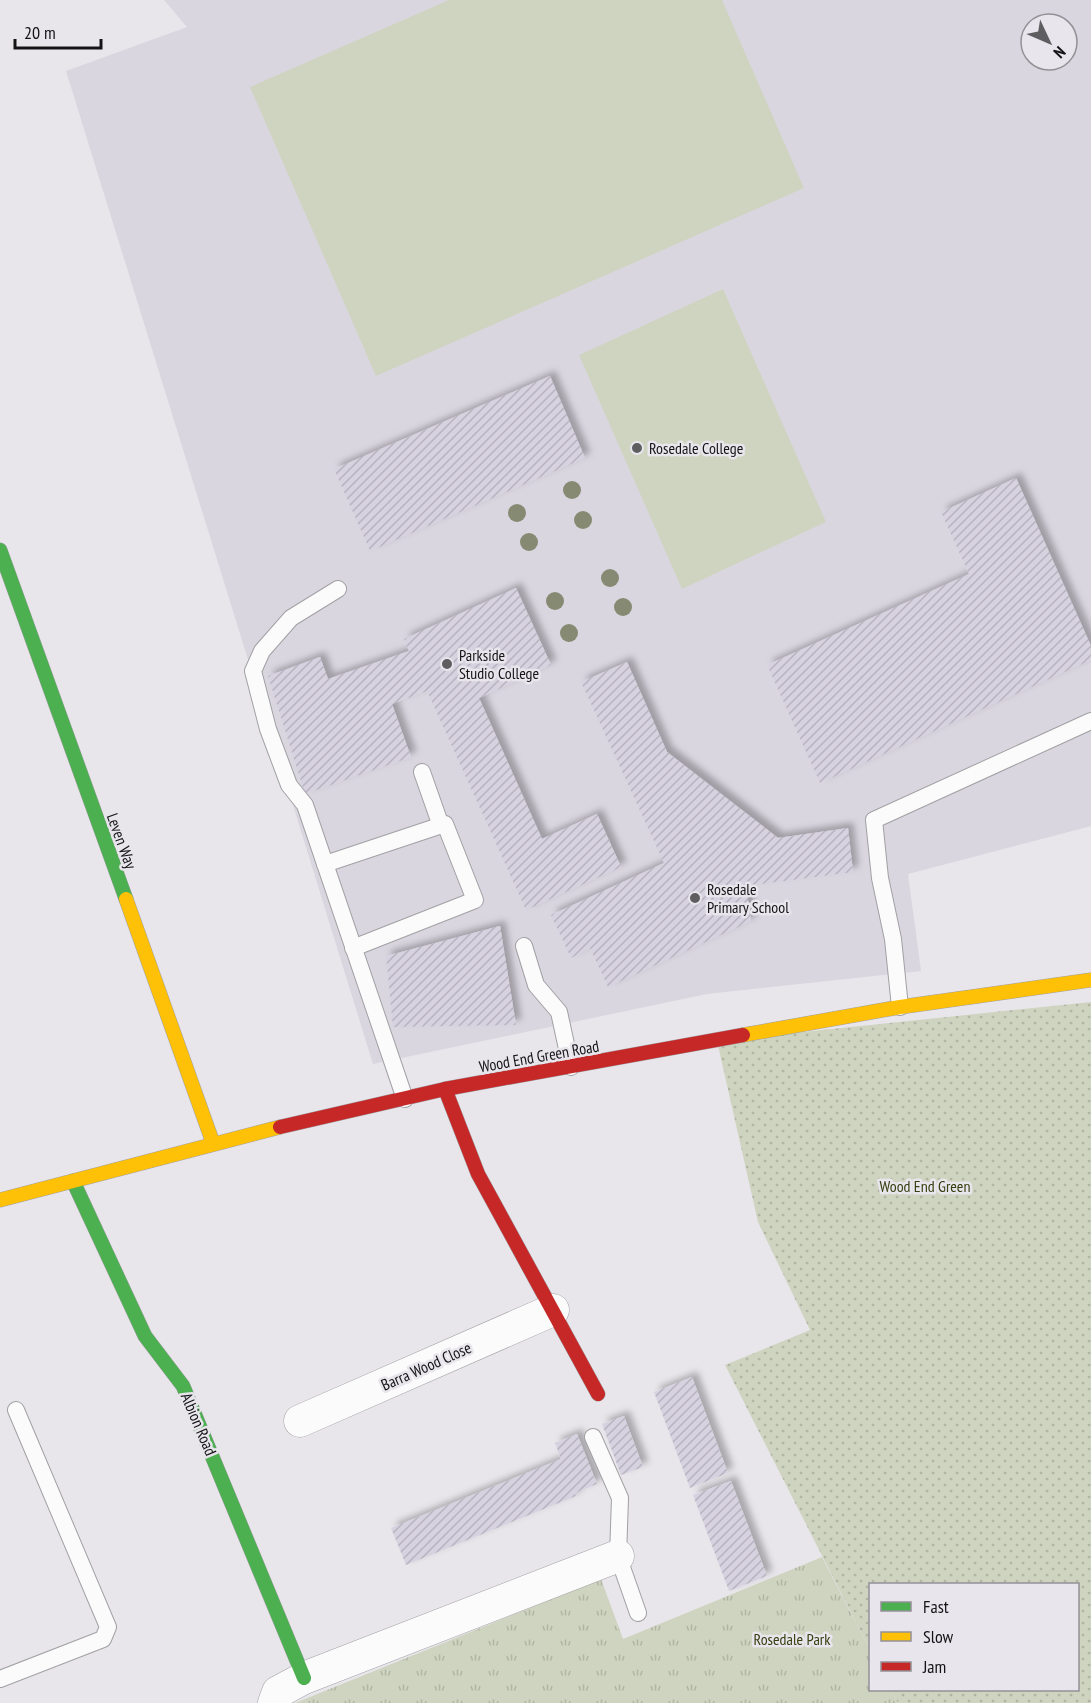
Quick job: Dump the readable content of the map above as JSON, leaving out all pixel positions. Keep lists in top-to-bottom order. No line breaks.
{"streets":{"street":["Leven Way","Wood End Green Road","Barra Wood Close","Albion Road"]},"crossings":[["Leven Way","Wood End Green Road"],["Wood End Green Road","Albion Road"]],"parks":["Wood End Green","Rosedale Park"],"places":["Rosedale College","Parkside Studio College","Rosedale Primary School"],"legend":["Fast","Slow","Jam"],"scale_bar":"20 m","north":"bottom right"}
